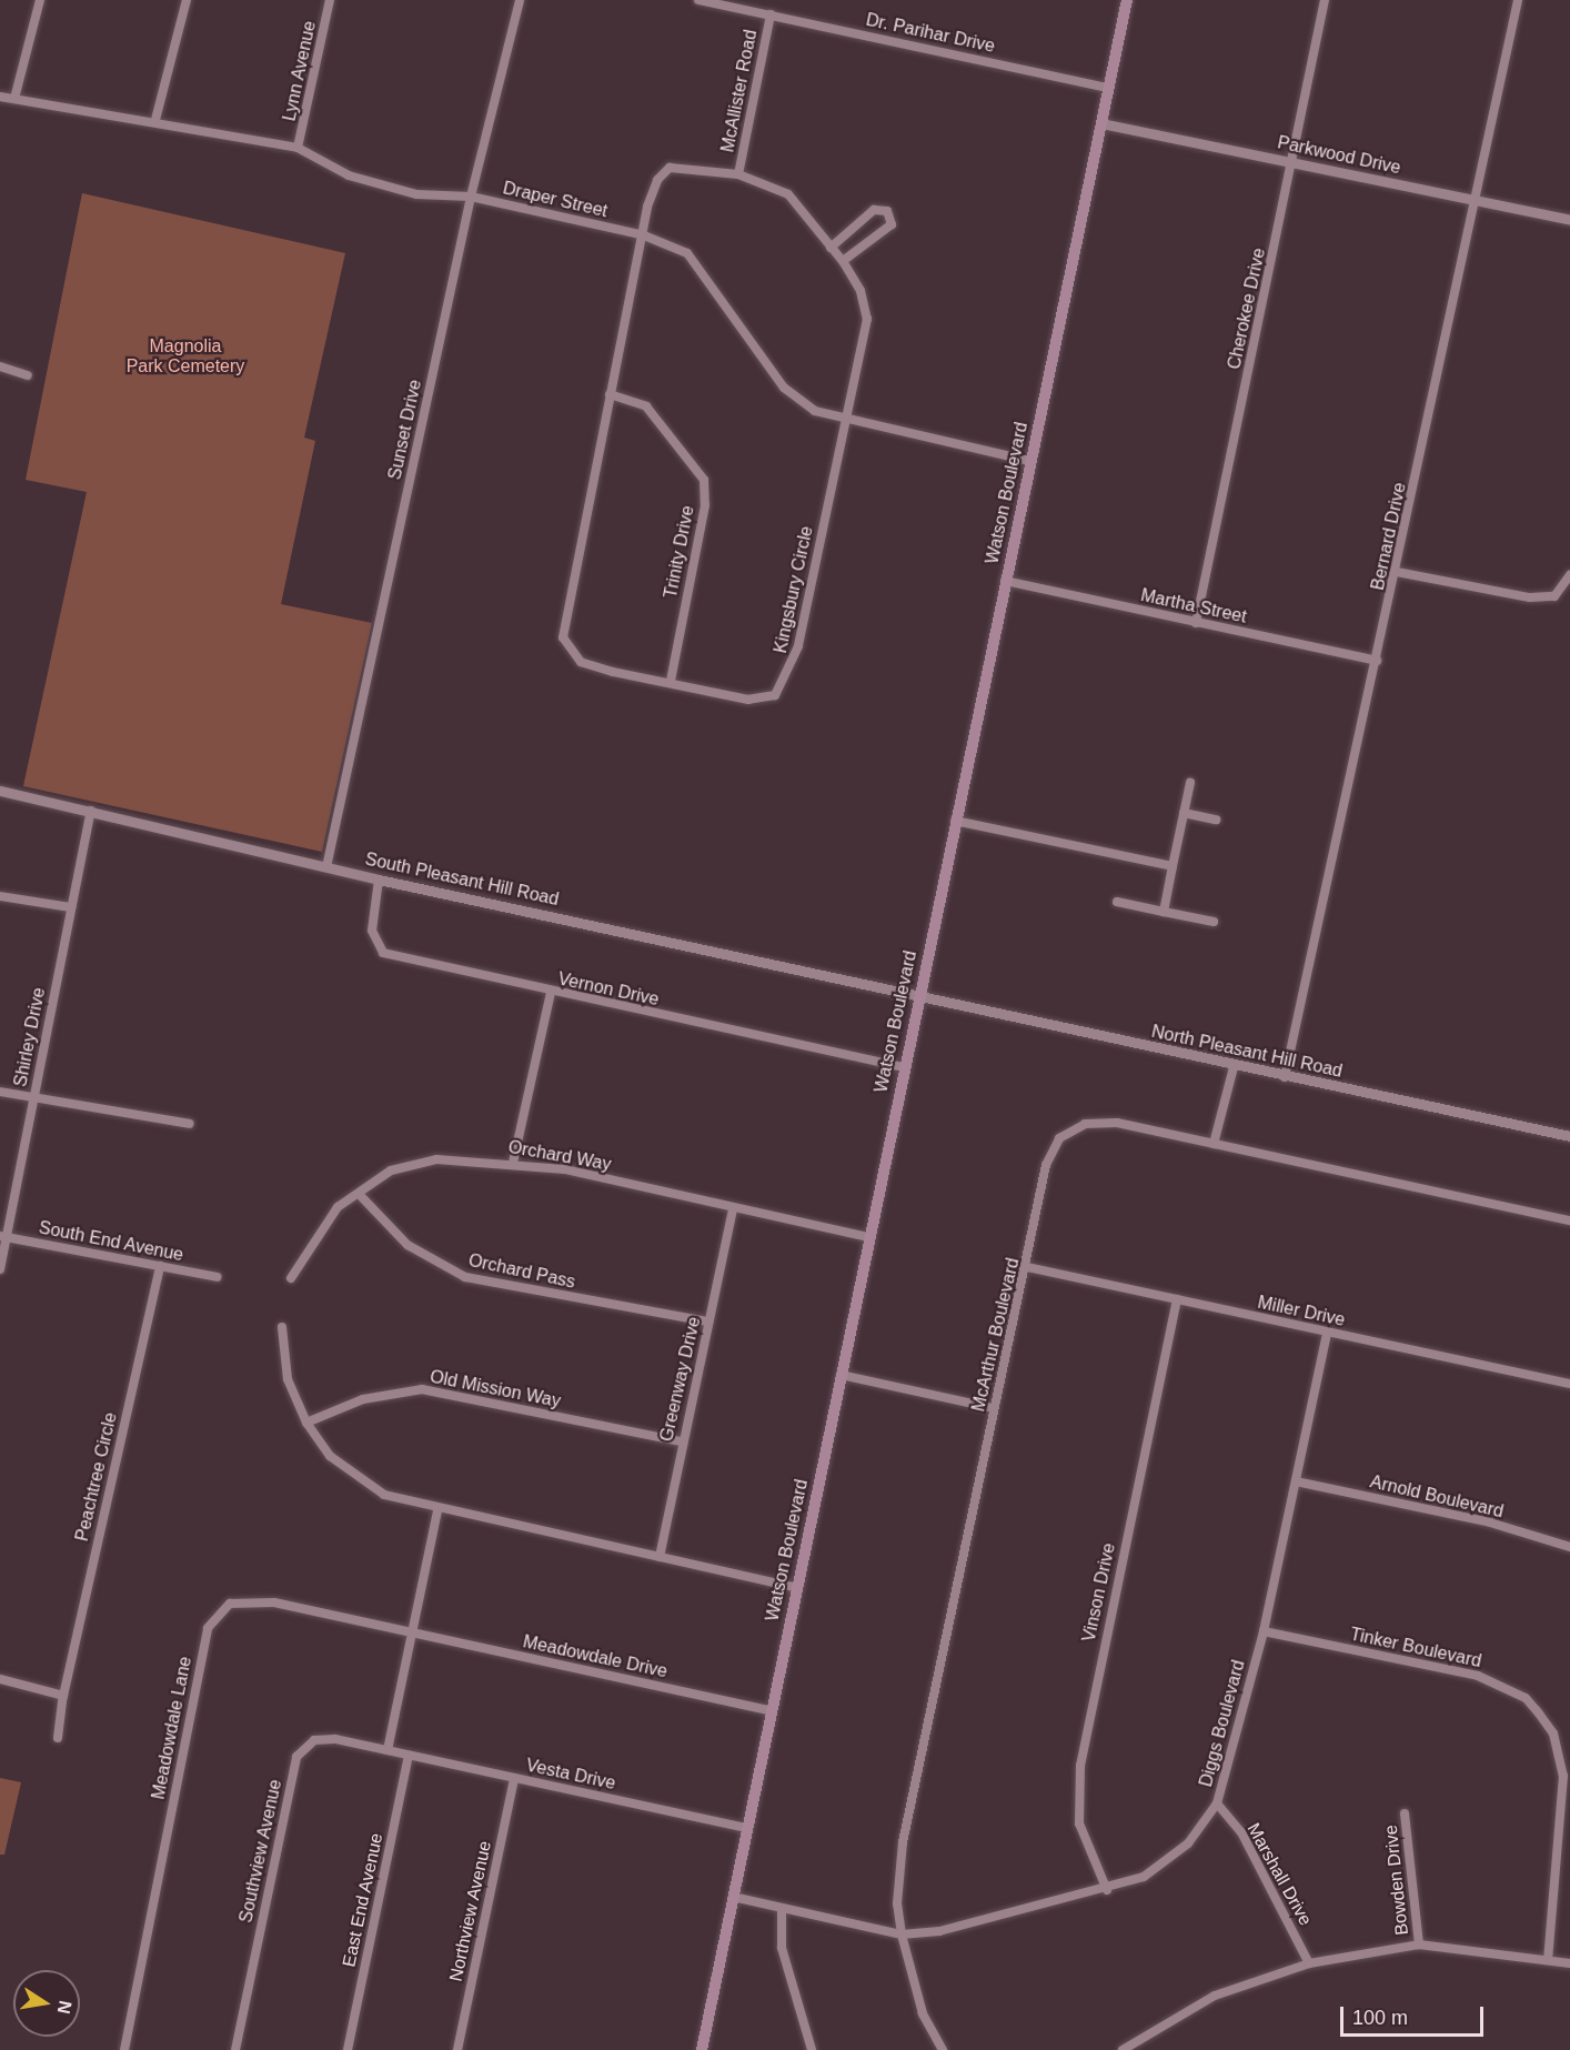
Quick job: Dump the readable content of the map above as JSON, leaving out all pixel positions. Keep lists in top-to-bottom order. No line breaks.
{"streets":{"main road":["Watson Boulevard"],"street":["Dr. Parihar Drive","Lynn Avenue","McAllister Road","Parkwood Drive","Draper Street","Cherokee Drive","Sunset Drive","Bernard Drive","Trinity Drive","Kingsbury Circle","Martha Street","South Pleasant Hill Road","Vernon Drive","Shirley Drive","North Pleasant Hill Road","Orchard Way","South End Avenue","Orchard Pass","Miller Drive","McArthur Boulevard","Greenway Drive","Old Mission Way","Peachtree Circle","Arnold Boulevard","Vinson Drive","Tinker Boulevard","Meadowdale Drive","Diggs Boulevard","Meadowdale Lane","Vesta Drive","Southview Avenue","Marshall Drive","Bowden Drive","East End Avenue","Northview Avenue"]},"crossings":[["Dr. Parihar Drive","McAllister Road"],["Dr. Parihar Drive","Watson Boulevard"],["Lynn Avenue","Draper Street"],["McAllister Road","Kingsbury Circle"],["Parkwood Drive","Cherokee Drive"],["Parkwood Drive","Watson Boulevard"],["Parkwood Drive","Bernard Drive"],["Draper Street","Sunset Drive"],["Draper Street","Watson Boulevard"],["Draper Street","Kingsbury Circle"],["Cherokee Drive","Martha Street"],["Sunset Drive","South Pleasant Hill Road"],["Watson Boulevard","Martha Street"],["Watson Boulevard","South Pleasant Hill Road"],["Watson Boulevard","Vernon Drive"],["Watson Boulevard","North Pleasant Hill Road"],["Watson Boulevard","Orchard Way"],["Watson Boulevard","Meadowdale Drive"],["Watson Boulevard","Diggs Boulevard"],["Watson Boulevard","Vesta Drive"],["Bernard Drive","Martha Street"],["Bernard Drive","North Pleasant Hill Road"],["Trinity Drive","Kingsbury Circle"],["South Pleasant Hill Road","Vernon Drive"],["South Pleasant Hill Road","Shirley Drive"],["South Pleasant Hill Road","North Pleasant Hill Road"],["Shirley Drive","South End Avenue"],["Orchard Way","Orchard Pass"],["Orchard Way","Greenway Drive"],["South End Avenue","Peachtree Circle"],["Orchard Pass","Greenway Drive"],["Miller Drive","McArthur Boulevard"],["Miller Drive","Vinson Drive"],["Miller Drive","Diggs Boulevard"],["McArthur Boulevard","Diggs Boulevard"],["Greenway Drive","Old Mission Way"],["Arnold Boulevard","Diggs Boulevard"],["Vinson Drive","Diggs Boulevard"],["Tinker Boulevard","Diggs Boulevard"],["Meadowdale Drive","Meadowdale Lane"],["Diggs Boulevard","Marshall Drive"],["Vesta Drive","Southview Avenue"],["Vesta Drive","East End Avenue"],["Vesta Drive","Northview Avenue"]],"parks":["Magnolia Park Cemetery"],"scale_bar":"100 m","north":"right"}
